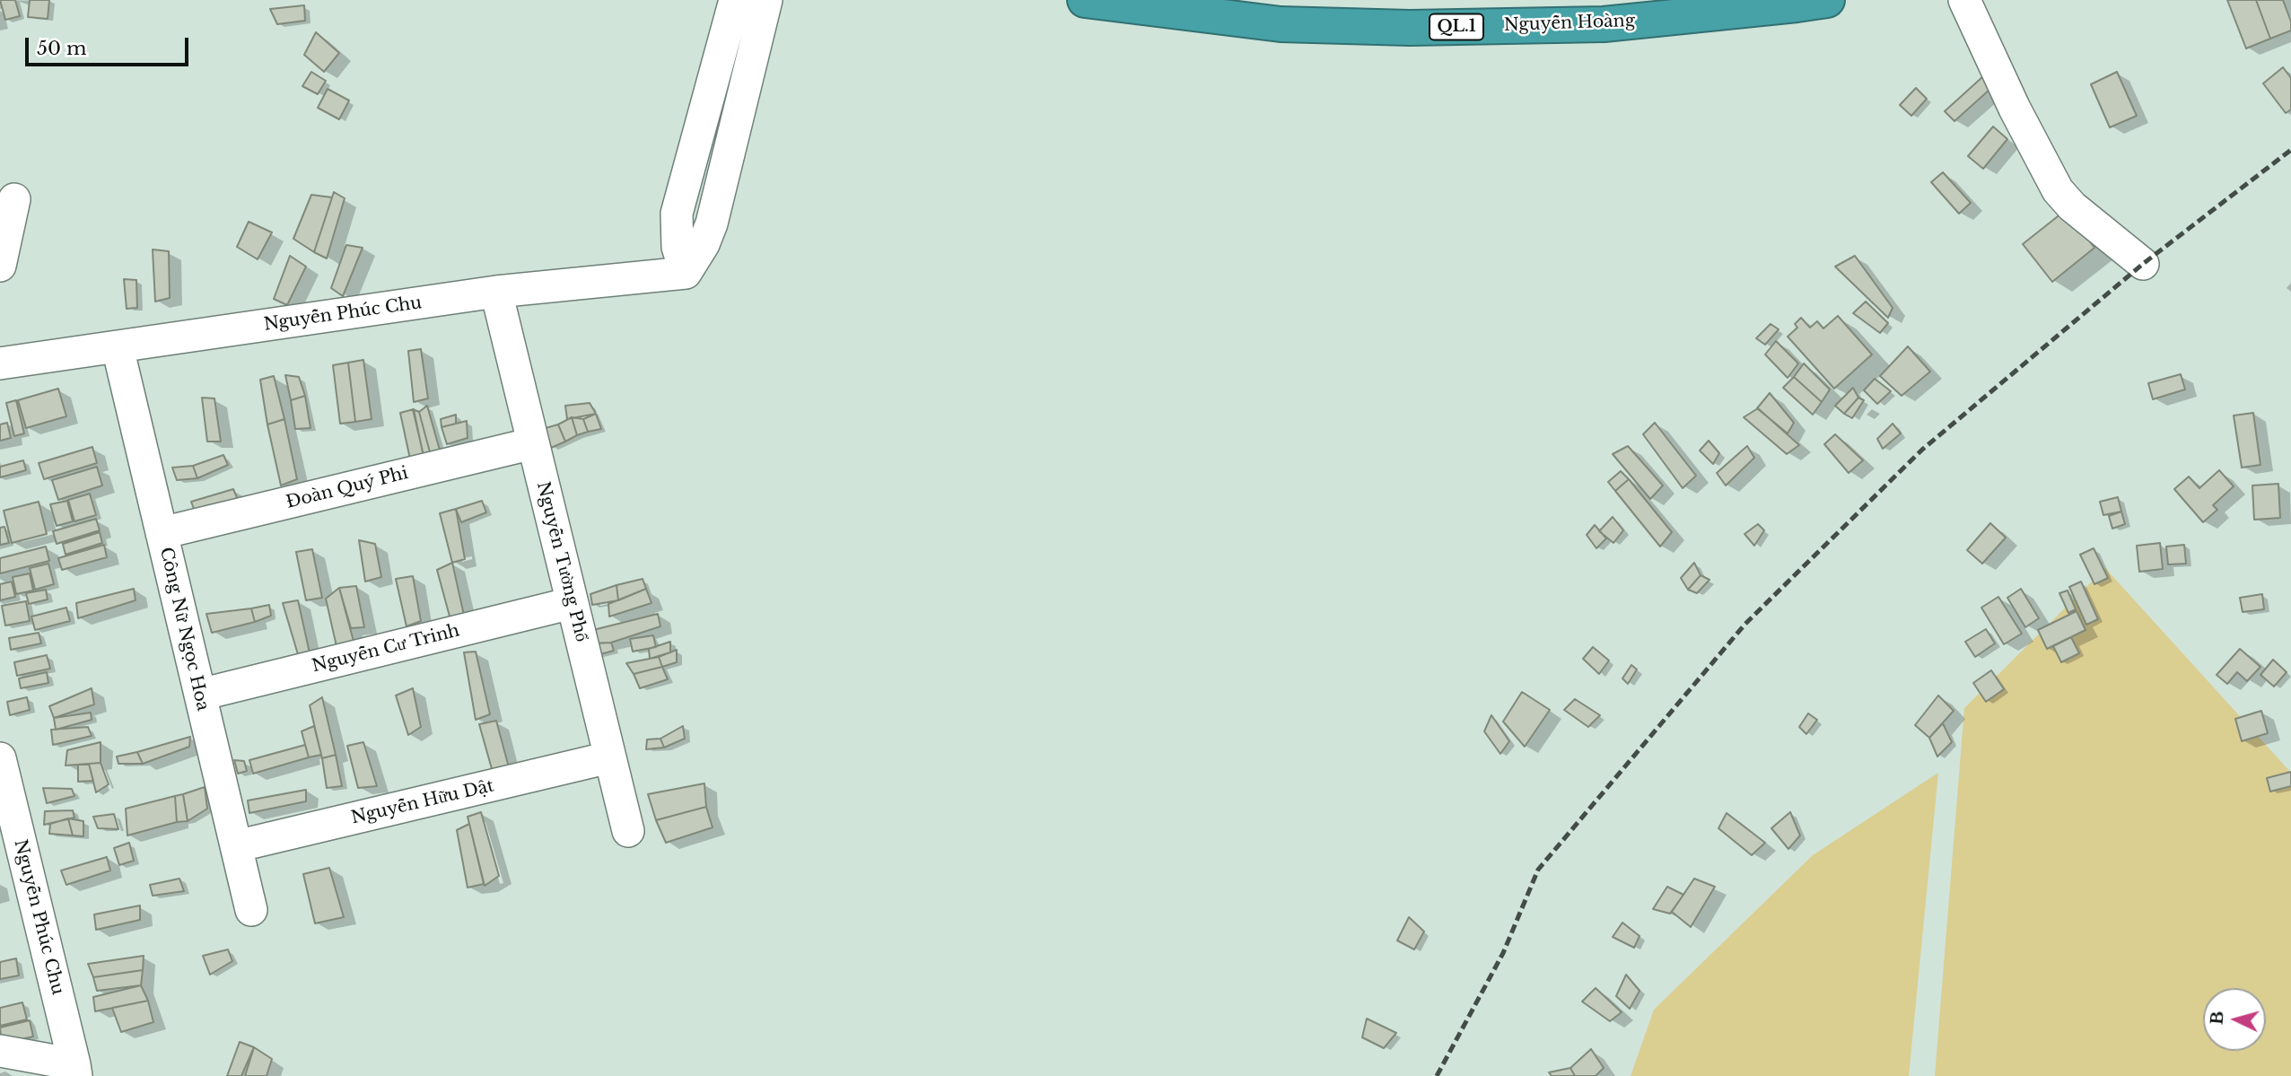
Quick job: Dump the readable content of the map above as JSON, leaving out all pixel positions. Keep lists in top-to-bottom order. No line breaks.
{"streets":{"highway":["Nguyễn Hoàng","QL.1"],"street":["Nguyễn Phúc Chu","Đoàn Quý Phi","Nguyễn Tường Phổ","Công Nữ Ngọc Hoa","Nguyễn Cư Trinh","Nguyễn Hữu Dật"]},"crossings":[["Nguyễn Phúc Chu","Nguyễn Tường Phổ"],["Nguyễn Phúc Chu","Công Nữ Ngọc Hoa"],["Đoàn Quý Phi","Nguyễn Tường Phổ"],["Đoàn Quý Phi","Công Nữ Ngọc Hoa"],["Nguyễn Tường Phổ","Nguyễn Cư Trinh"],["Nguyễn Tường Phổ","Nguyễn Hữu Dật"],["Công Nữ Ngọc Hoa","Nguyễn Cư Trinh"],["Công Nữ Ngọc Hoa","Nguyễn Hữu Dật"]],"scale_bar":"50 m","north":"left"}
